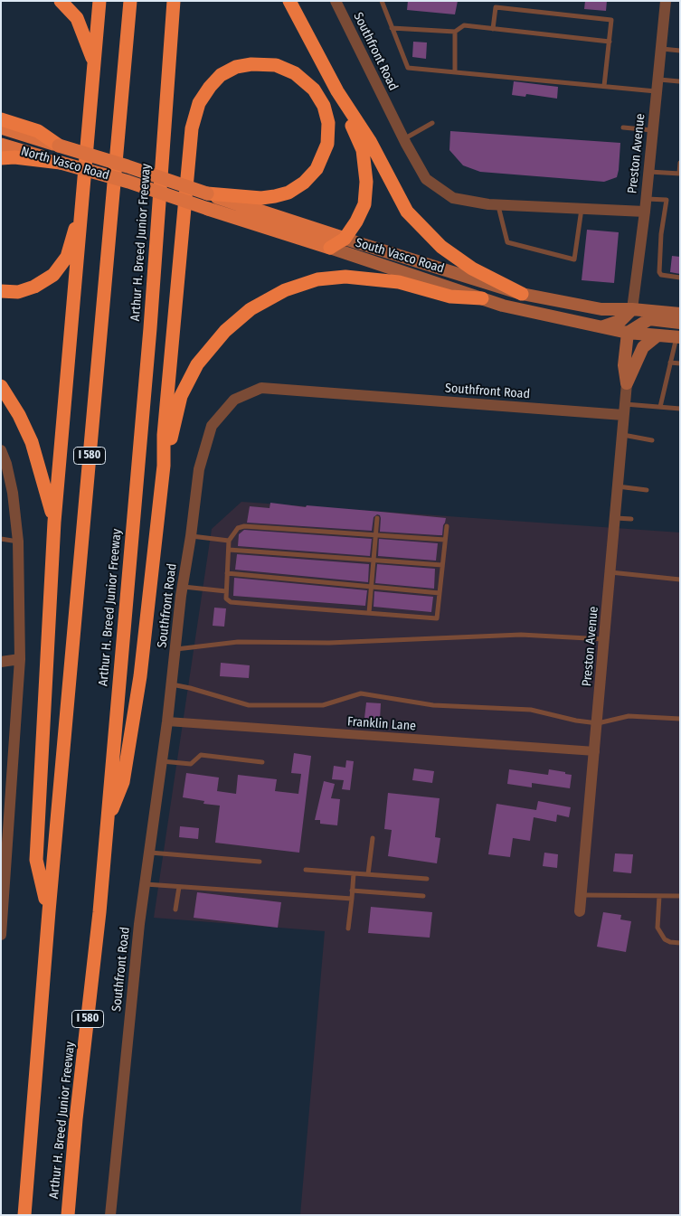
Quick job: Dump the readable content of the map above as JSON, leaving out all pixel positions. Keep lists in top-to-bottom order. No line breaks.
{"streets":{"highway":["North Vasco Road","Arthur H. Breed Junior Freeway","South Vasco Road","I 580"],"street":["Southfront Road","Preston Avenue","Franklin Lane"]},"crossings":[["Southfront Road","Preston Avenue"],["Southfront Road","Franklin Lane"],["Preston Avenue","South Vasco Road"],["Preston Avenue","Franklin Lane"],["North Vasco Road","South Vasco Road"]]}
